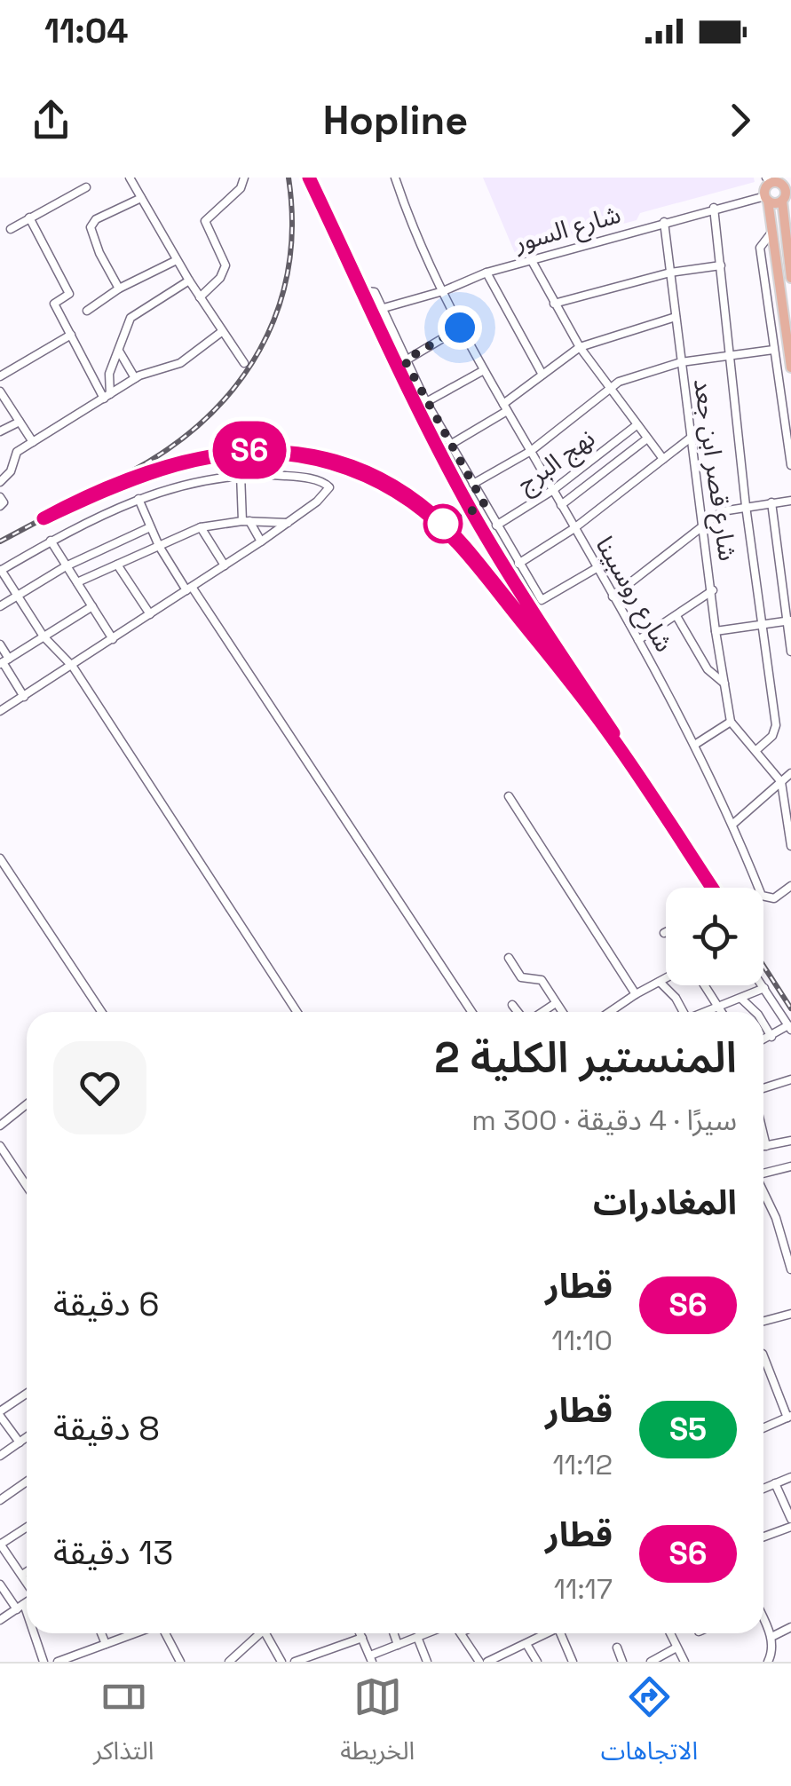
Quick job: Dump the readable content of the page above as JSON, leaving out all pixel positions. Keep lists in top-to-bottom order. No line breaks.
{"streets":{"street":["شارع السور","نهج البرج","شارع قصر ابن جعد","شارع روسبينا"]},"crossings":[["شارع السور","شارع قصر ابن جعد"],["شارع السور","شارع روسبينا"],["نهج البرج","شارع روسبينا"]],"page":{"status":"11:04","header":"Hopline","on_map":"S6","heading":[["المنستير الكلية 2","سيرًا · 4 دقيقة · 300 m"],"المغادرات"],"list":[{"mark":"S6","name":"قطار","note":"11:10","value":"6 دقيقة"},{"mark":"S5","name":"قطار","note":"11:12","value":"8 دقيقة"},{"mark":"S6","name":"قطار","note":"11:17","value":"13 دقيقة"}],"tabs":["الاتجاهات","الخريطة","التذاكر"]}}
